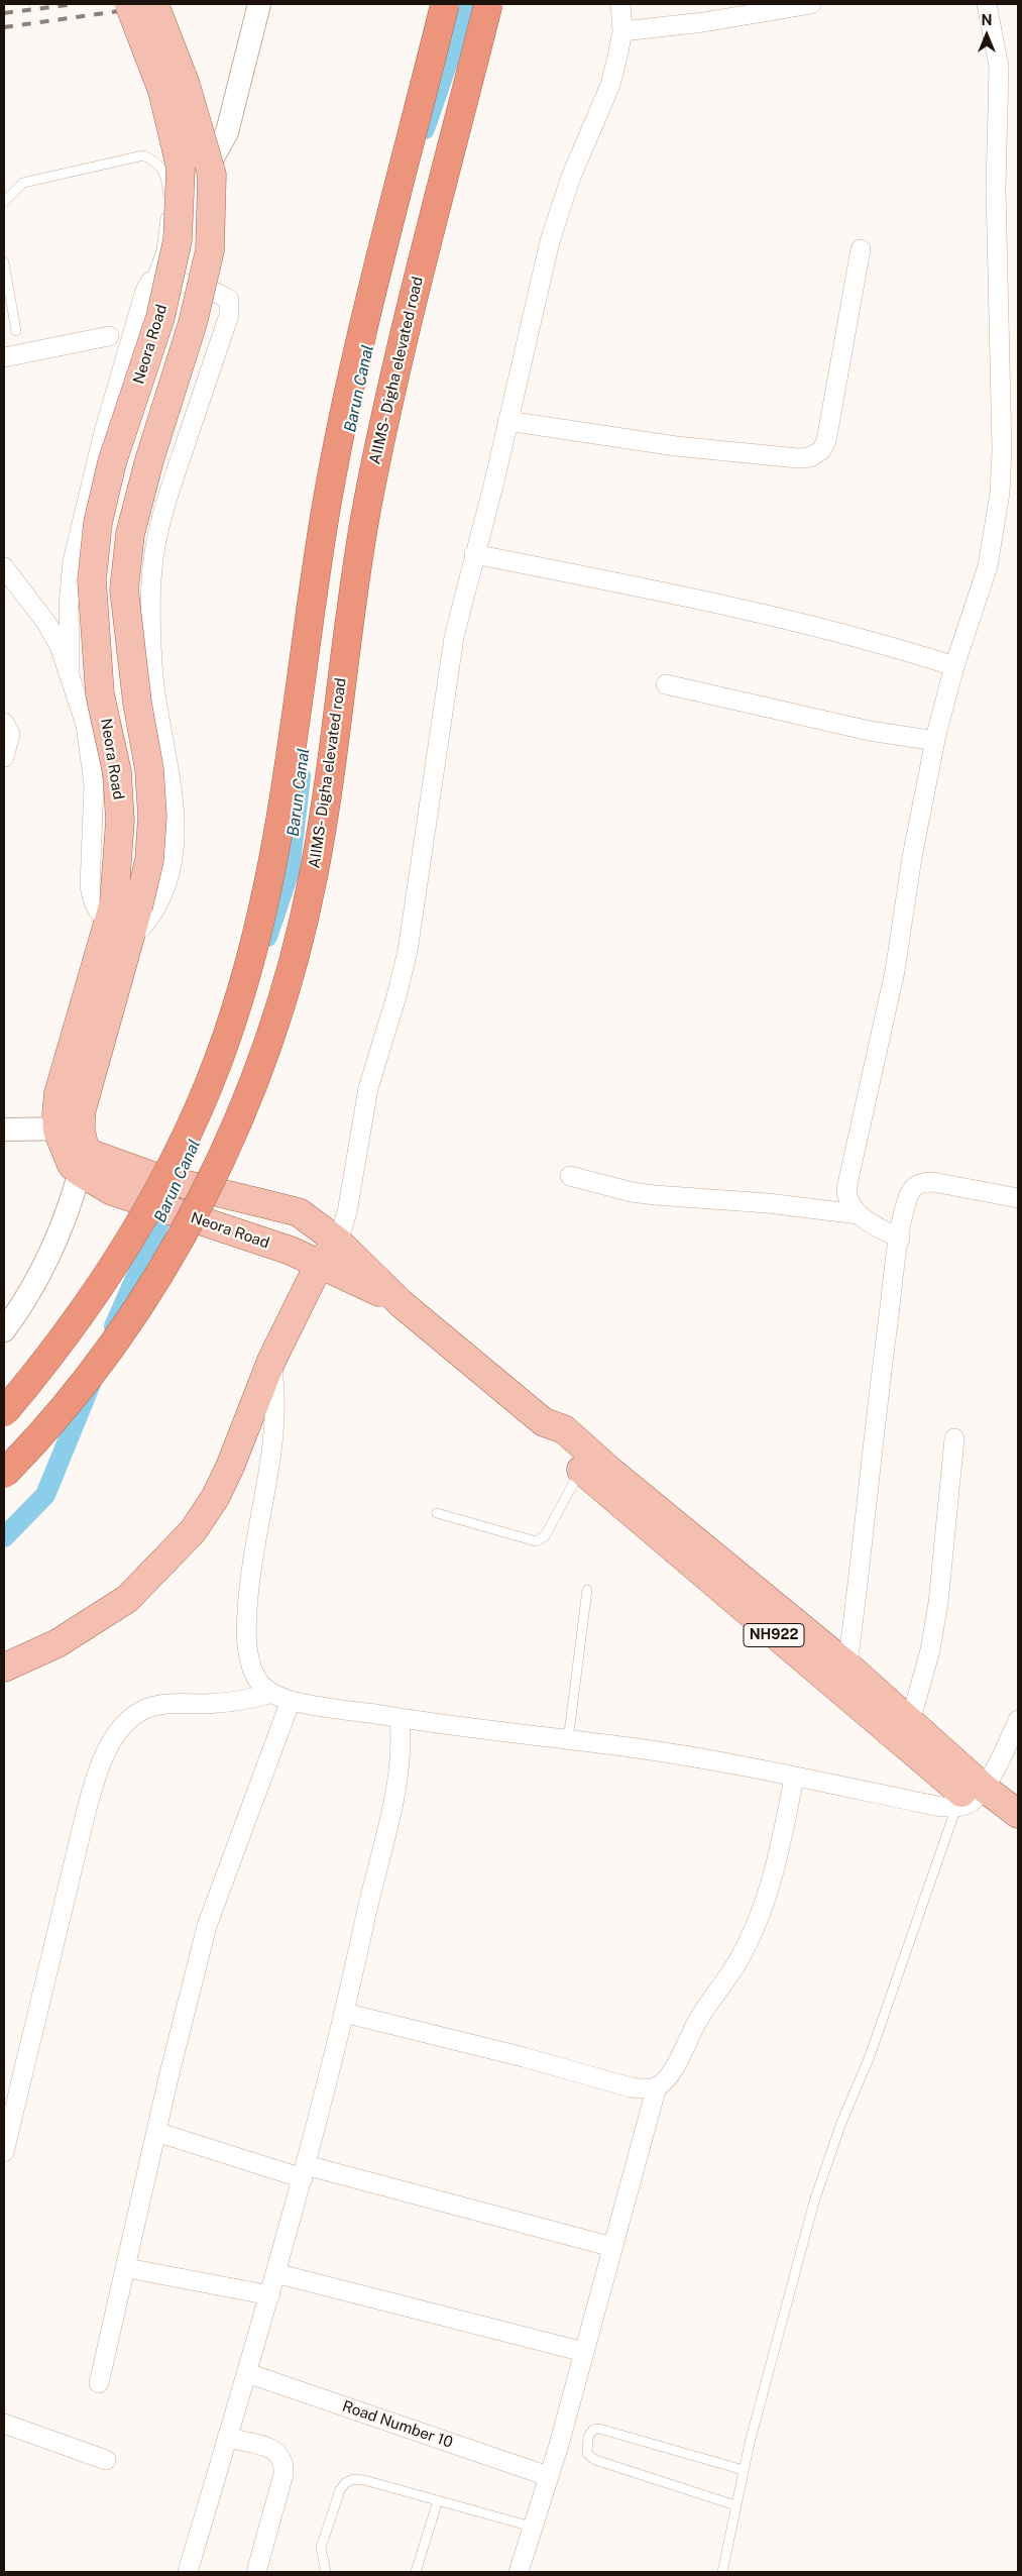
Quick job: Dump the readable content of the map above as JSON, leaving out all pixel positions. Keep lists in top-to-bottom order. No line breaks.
{"streets":{"highway":["AIIMS- Digha elevated road"],"main road":["Neora Road","NH922"],"street":["Road Number 10"]},"water":["Barun Canal"],"north":"top"}
